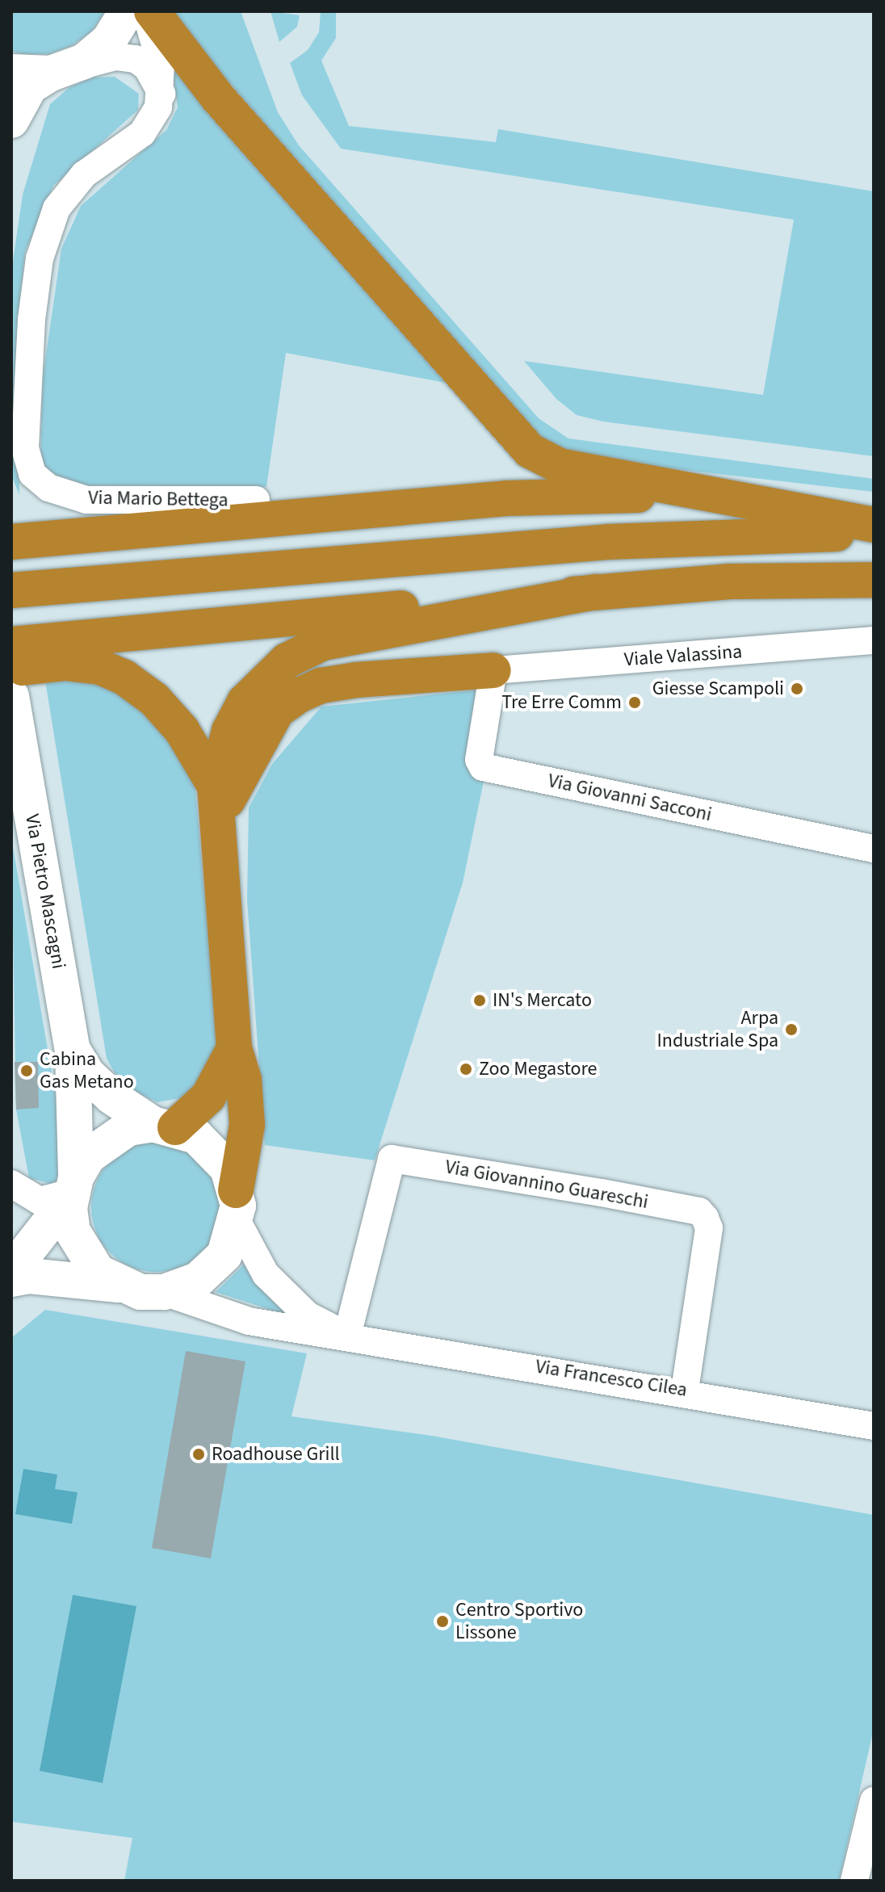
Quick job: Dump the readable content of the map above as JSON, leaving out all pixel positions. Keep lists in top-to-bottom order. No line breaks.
{"streets":{"main road":["Via Pietro Mascagni"],"street":["Via Mario Bettega","Viale Valassina","Via Giovanni Sacconi","Via Giovannino Guareschi","Via Francesco Cilea"]},"crossings":[["Viale Valassina","Via Giovanni Sacconi"],["Via Pietro Mascagni","Via Francesco Cilea"],["Via Giovannino Guareschi","Via Francesco Cilea"]],"places":["Giesse Scampoli","Tre Erre Comm","IN's Mercato","Arpa Industriale Spa","Zoo Megastore","Cabina Gas Metano","Roadhouse Grill","Centro Sportivo Lissone"]}
